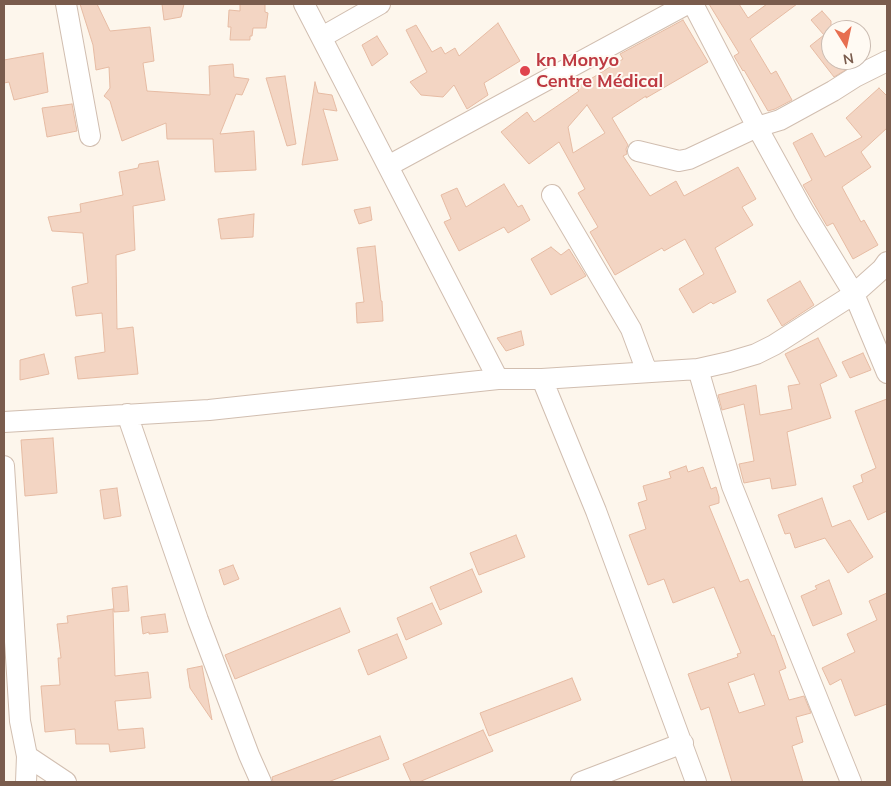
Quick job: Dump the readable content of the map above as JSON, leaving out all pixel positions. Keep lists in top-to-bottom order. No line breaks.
{"places":["kn Monyo Centre Médical"],"north":"bottom"}
